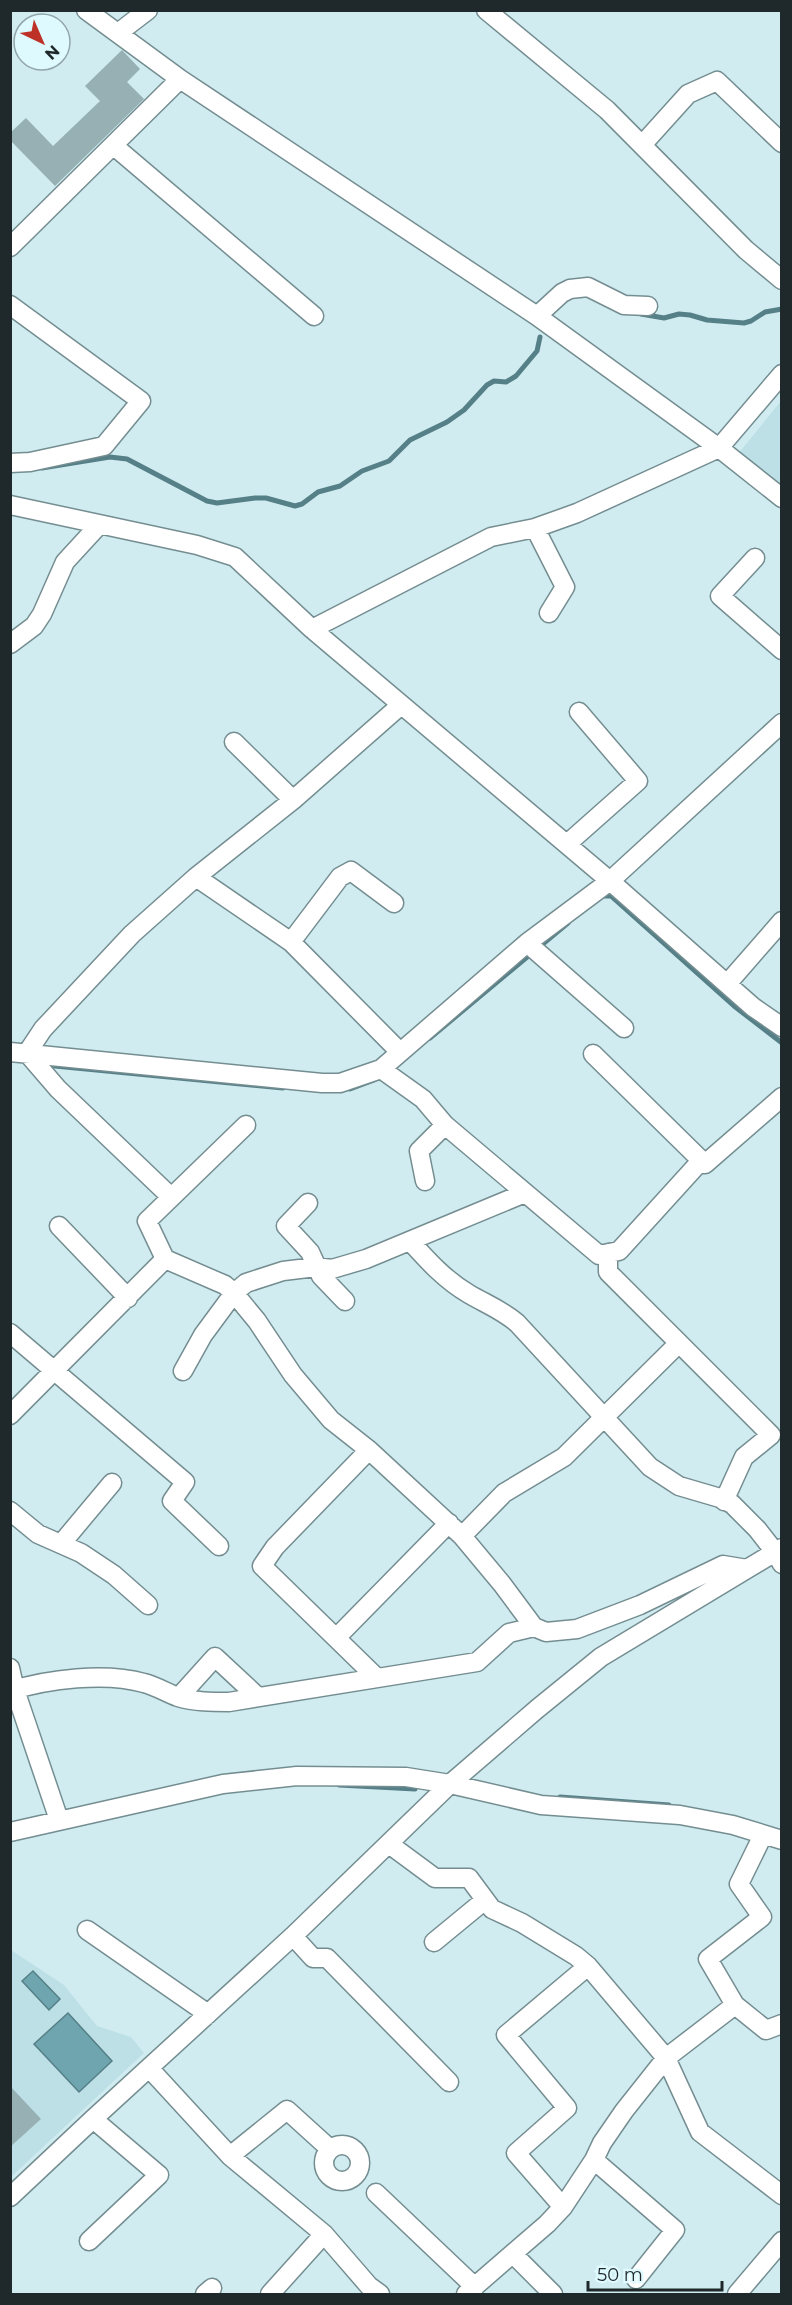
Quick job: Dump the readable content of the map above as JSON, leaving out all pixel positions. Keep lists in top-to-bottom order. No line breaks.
{"scale_bar":"50 m","north":"bottom right"}
